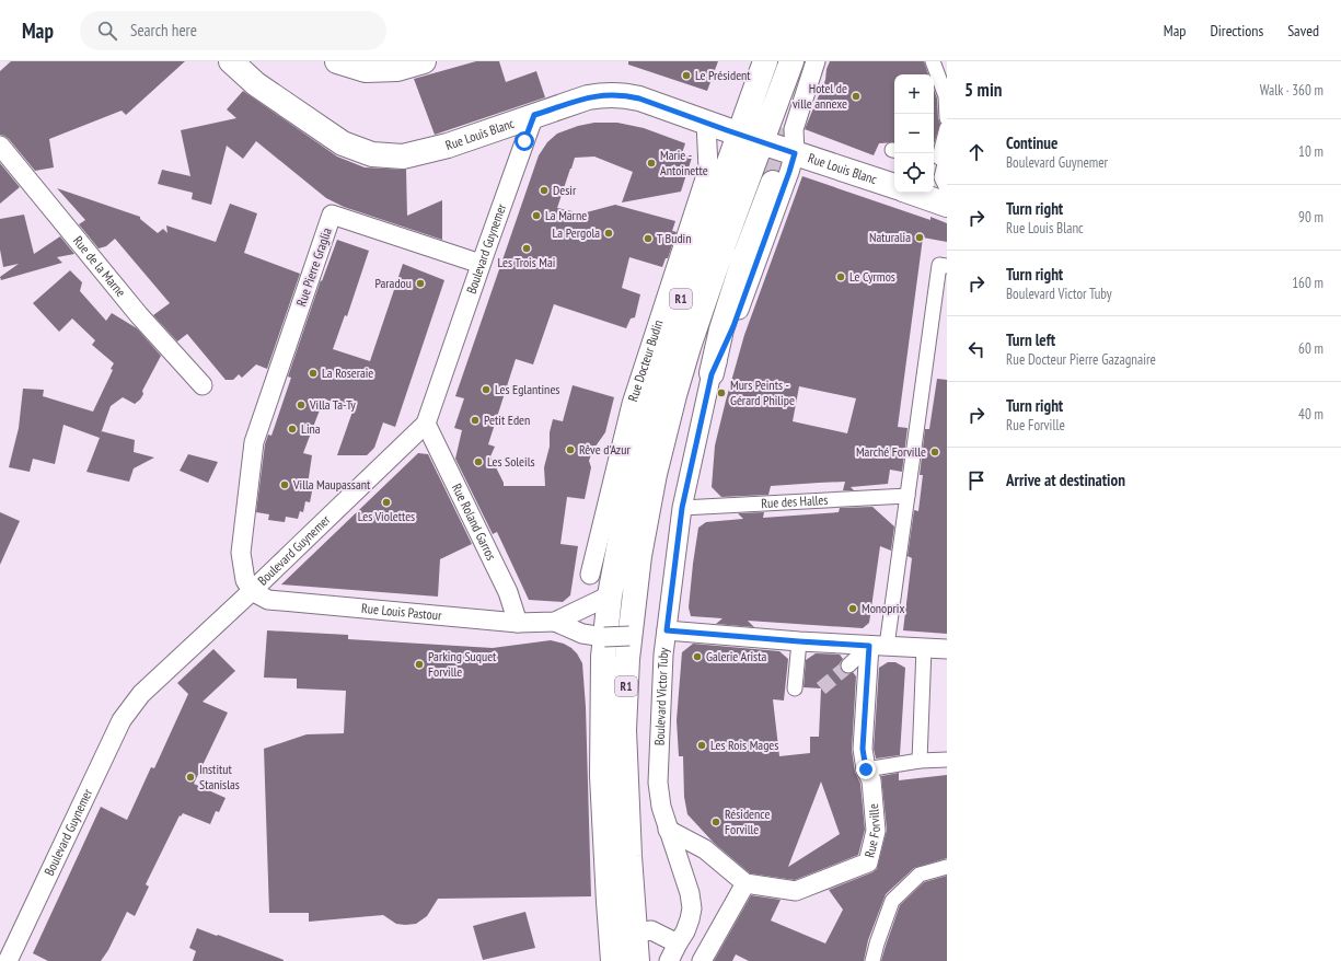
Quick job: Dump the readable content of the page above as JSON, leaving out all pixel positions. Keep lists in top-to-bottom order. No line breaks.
{"streets":{"main road":["Rue Louis Blanc","R1"],"street":["Boulevard Guynemer","Rue de la Marne","Rue Pierre Graglia","Rue Docteur Budin","Rue des Halles","Rue Roland Garros","Rue Louis Pastour","Boulevard Victor Tuby","Rue Forville"]},"crossings":[["Rue Louis Blanc","Boulevard Guynemer"],["Rue Louis Blanc","R1"],["Rue Louis Blanc","Rue Docteur Budin"],["Rue Louis Blanc","Boulevard Victor Tuby"],["Boulevard Guynemer","Rue Pierre Graglia"],["Boulevard Guynemer","Rue Roland Garros"],["Boulevard Guynemer","Rue Louis Pastour"],["Rue Pierre Graglia","Rue Louis Pastour"],["R1","Rue Louis Pastour"],["Rue des Halles","Boulevard Victor Tuby"],["Rue Roland Garros","Rue Louis Pastour"]],"places":["Le Président","Hotel de ville annexe","Marie - Antoinette","Desir","La Marne","La Pergola","Naturalia","T Budin","Les Trois Mai","Le Cyrmos","Paradou","La Roseraie","Les Eglantines","Murs Peints - Gérard Philipe","Villa Ta-Ty","Petit Eden","Lina","Rêve d'Azur","Marché Forville","Les Soleils","Villa Maupassant","Les Violettes","Monoprix","Galerie Arista","Parking Suquet Forville","Les Rois Mages","Institut Stanislas","Résidence Forville"],"page":{"header":"Map","search":"Search here","nav":["Map","Directions","Saved"],"heading":["5 min","Walk · 360 m"],"map_buttons":["+","−"],"list":[["Continue","Boulevard Guynemer","10 m"],["Turn right","Rue Louis Blanc","90 m"],["Turn right","Boulevard Victor Tuby","160 m"],["Turn left","Rue Docteur Pierre Gazagnaire","60 m"],["Turn right","Rue Forville","40 m"],"Arrive at destination"]}}
